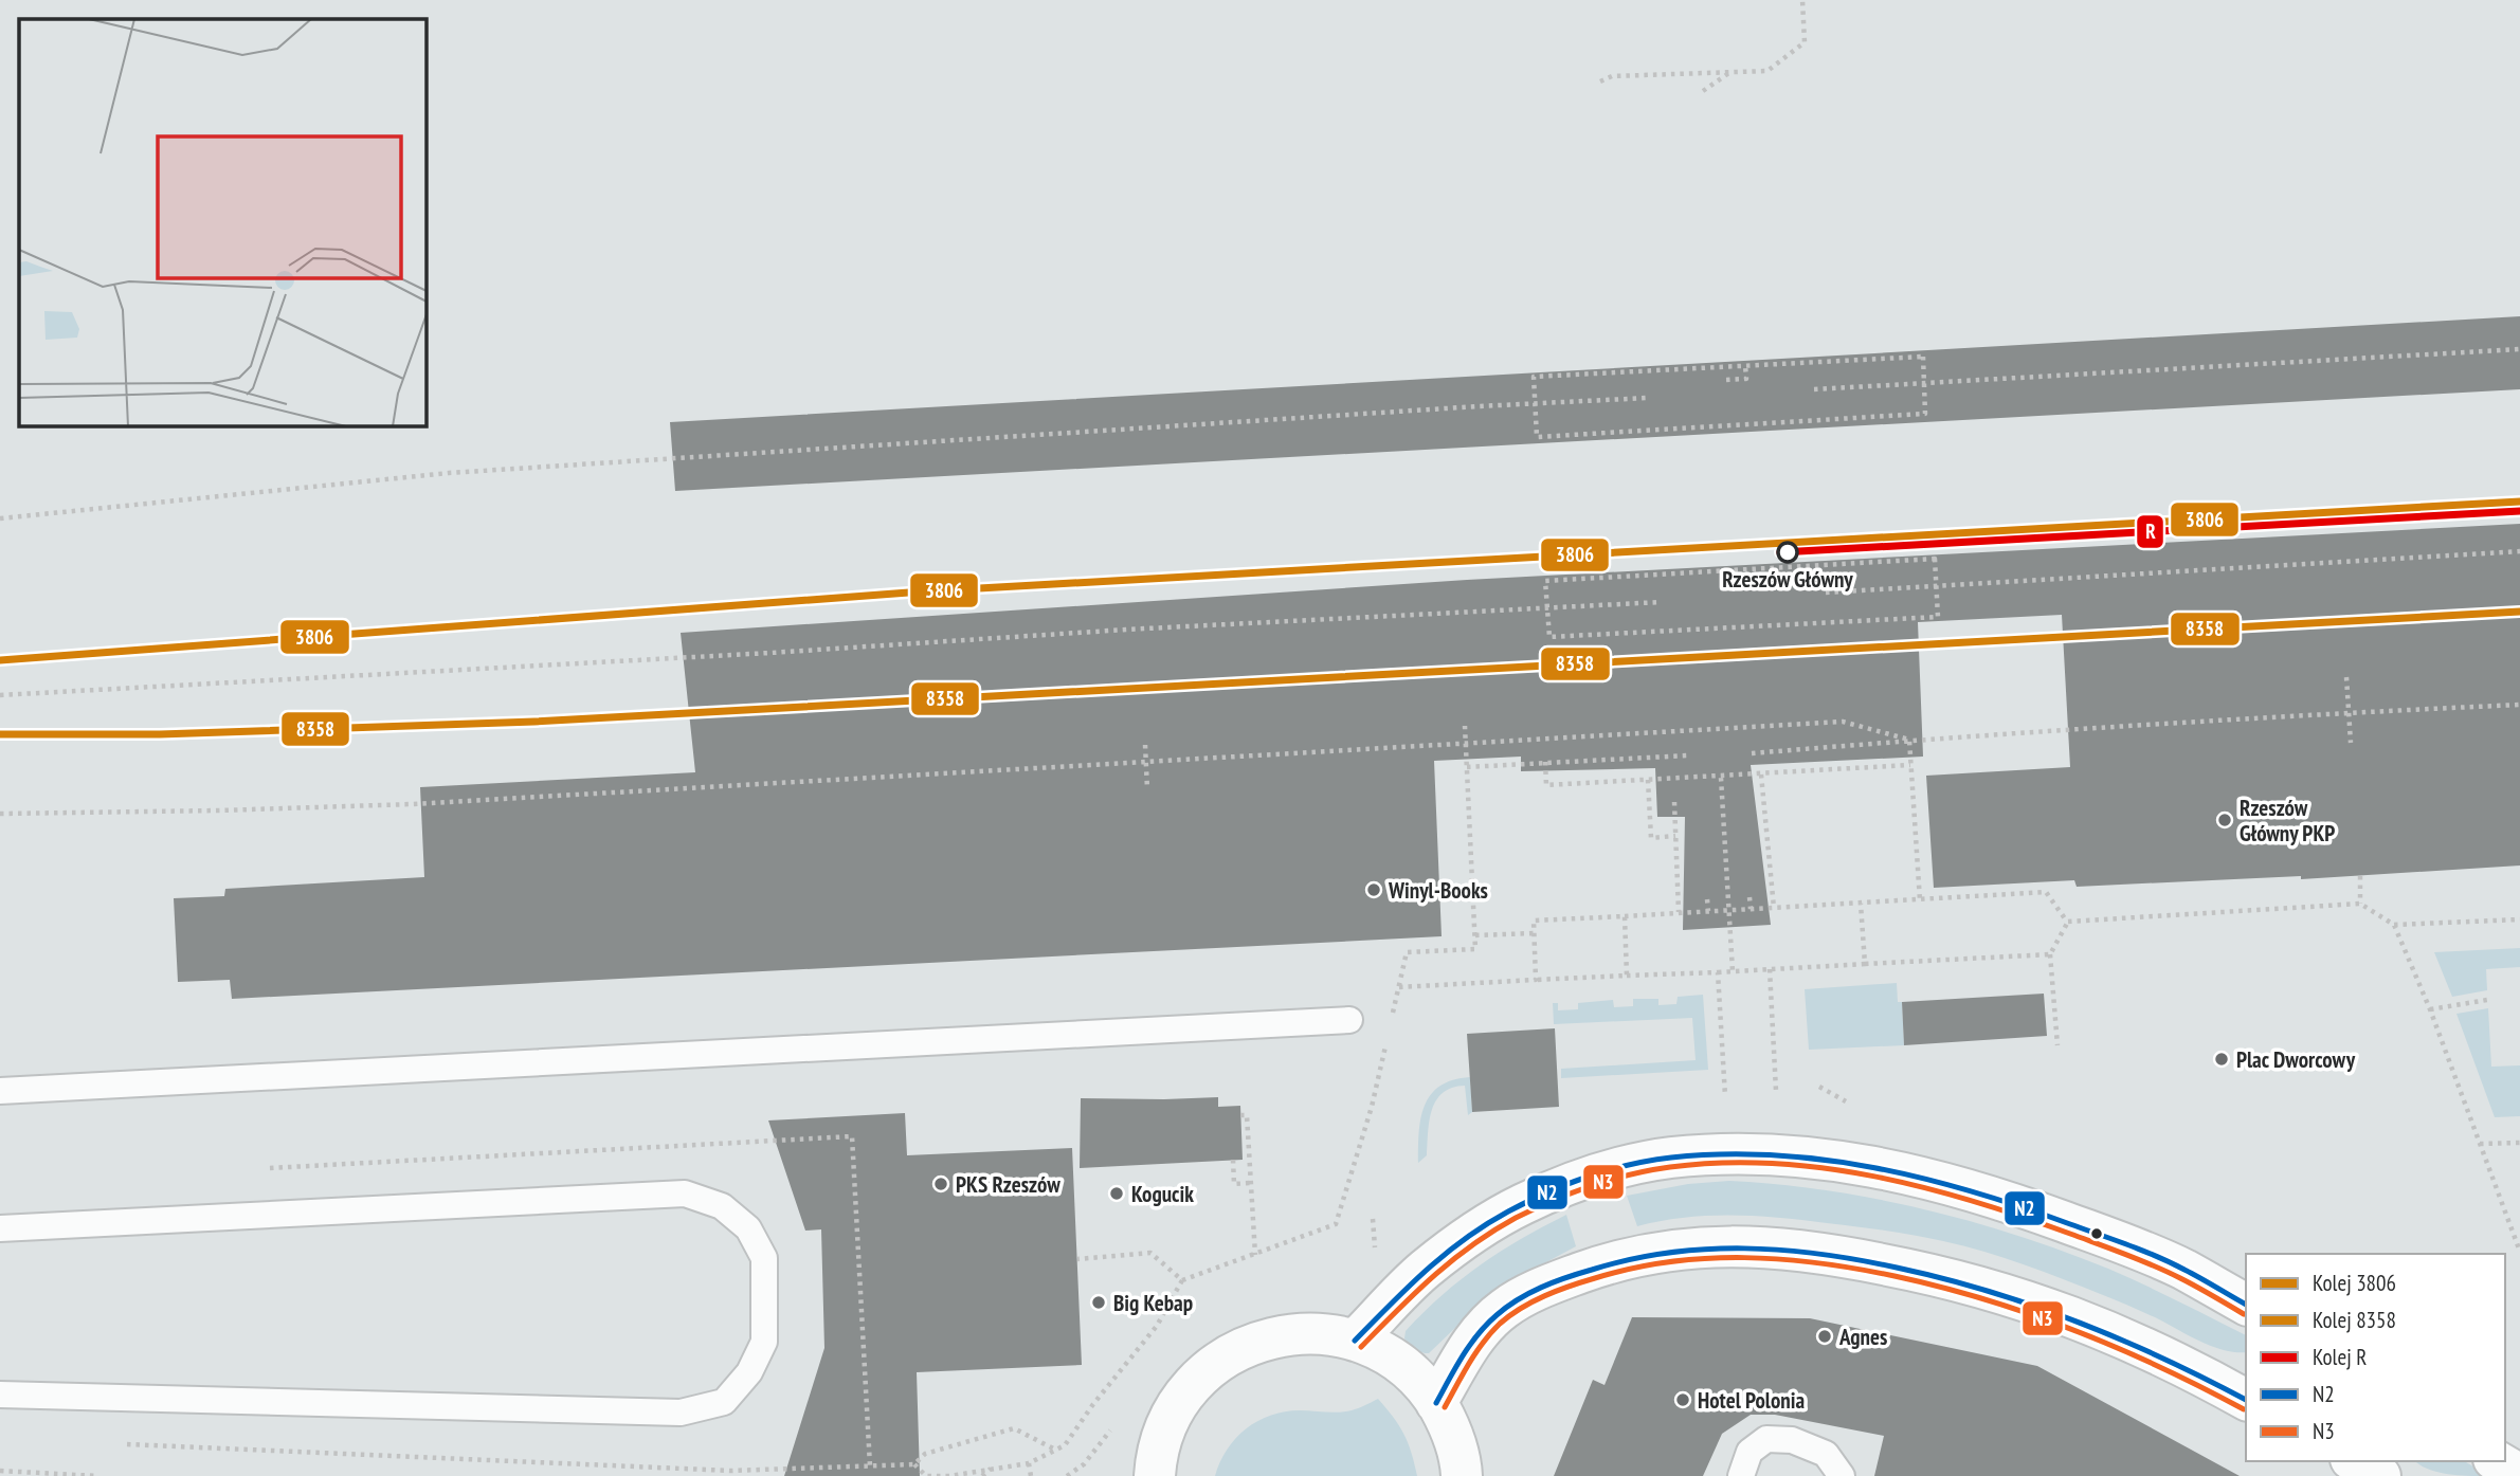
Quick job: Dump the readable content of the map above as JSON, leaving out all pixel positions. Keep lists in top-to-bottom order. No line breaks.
{"places":["Rzeszów Główny","Rzeszów Główny PKP","Winyl-Books","Plac Dworcowy","PKS Rzeszów","Kogucik","Big Kebap","Agnes","Hotel Polonia"],"lines":["rail line 3806","rail line R","rail line 8358","transit line N2","transit line N3"],"legend":["Kolej 3806","Kolej 8358","Kolej R","N2","N3"]}
